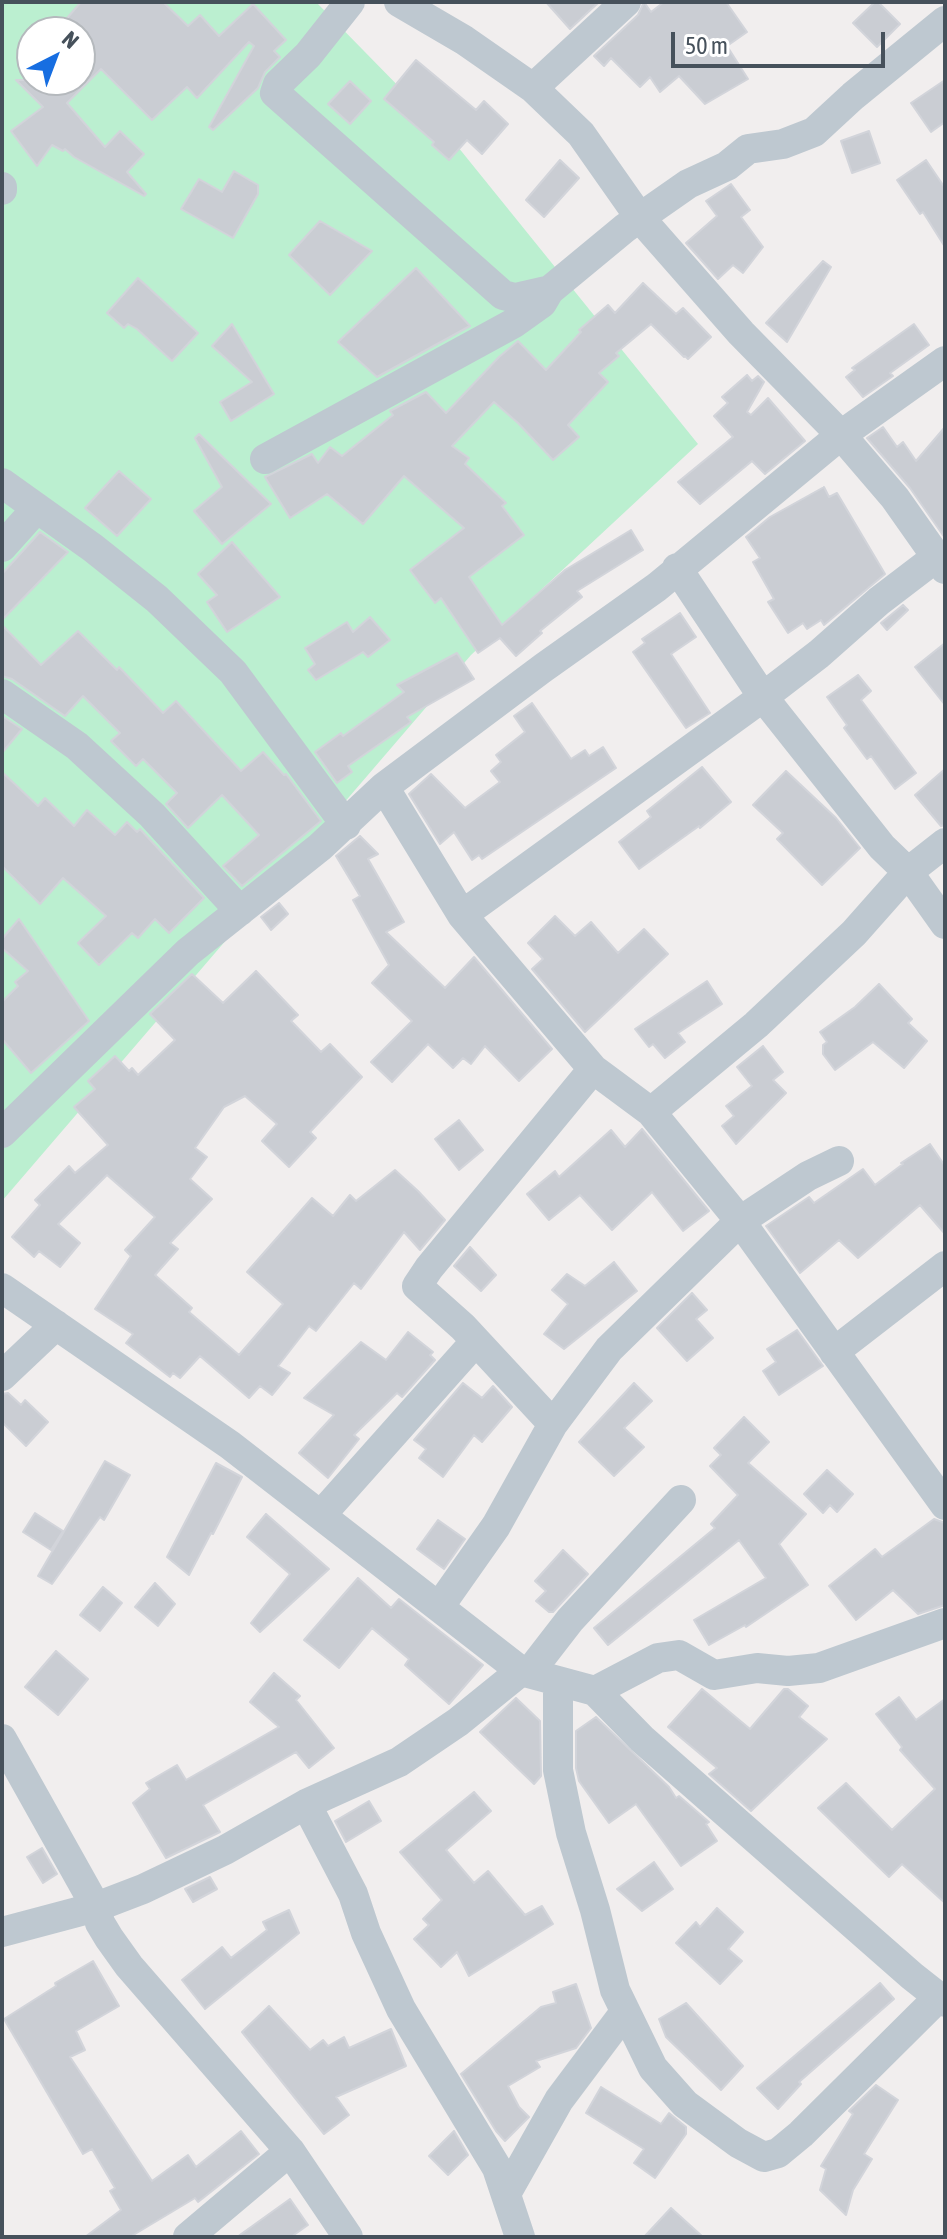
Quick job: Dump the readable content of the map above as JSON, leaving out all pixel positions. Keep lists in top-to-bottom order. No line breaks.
{"scale_bar":"50 m","north":"top right"}
